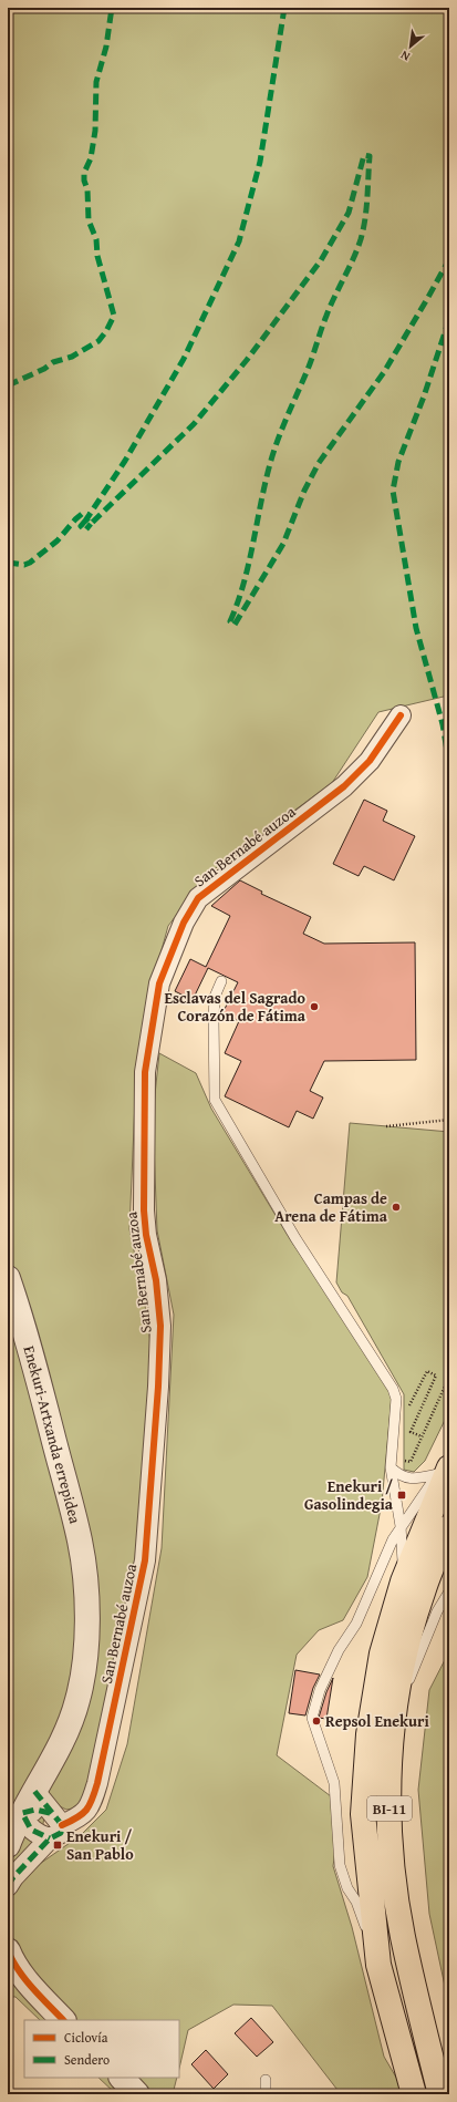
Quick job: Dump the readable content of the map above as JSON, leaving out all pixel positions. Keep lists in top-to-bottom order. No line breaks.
{"streets":{"main road":["BI-11"],"street":["San Bernabé auzoa","Enekuri-Artxanda errepidea"]},"places":{"other":["Esclavas del Sagrado Corazón de Fátima","Campas de Arena de Fátima","Repsol Enekuri"],"transit":["Enekuri / Gasolindegia","Enekuri / San Pablo"]},"legend":["Ciclovía","Sendero"],"north":"bottom left"}
